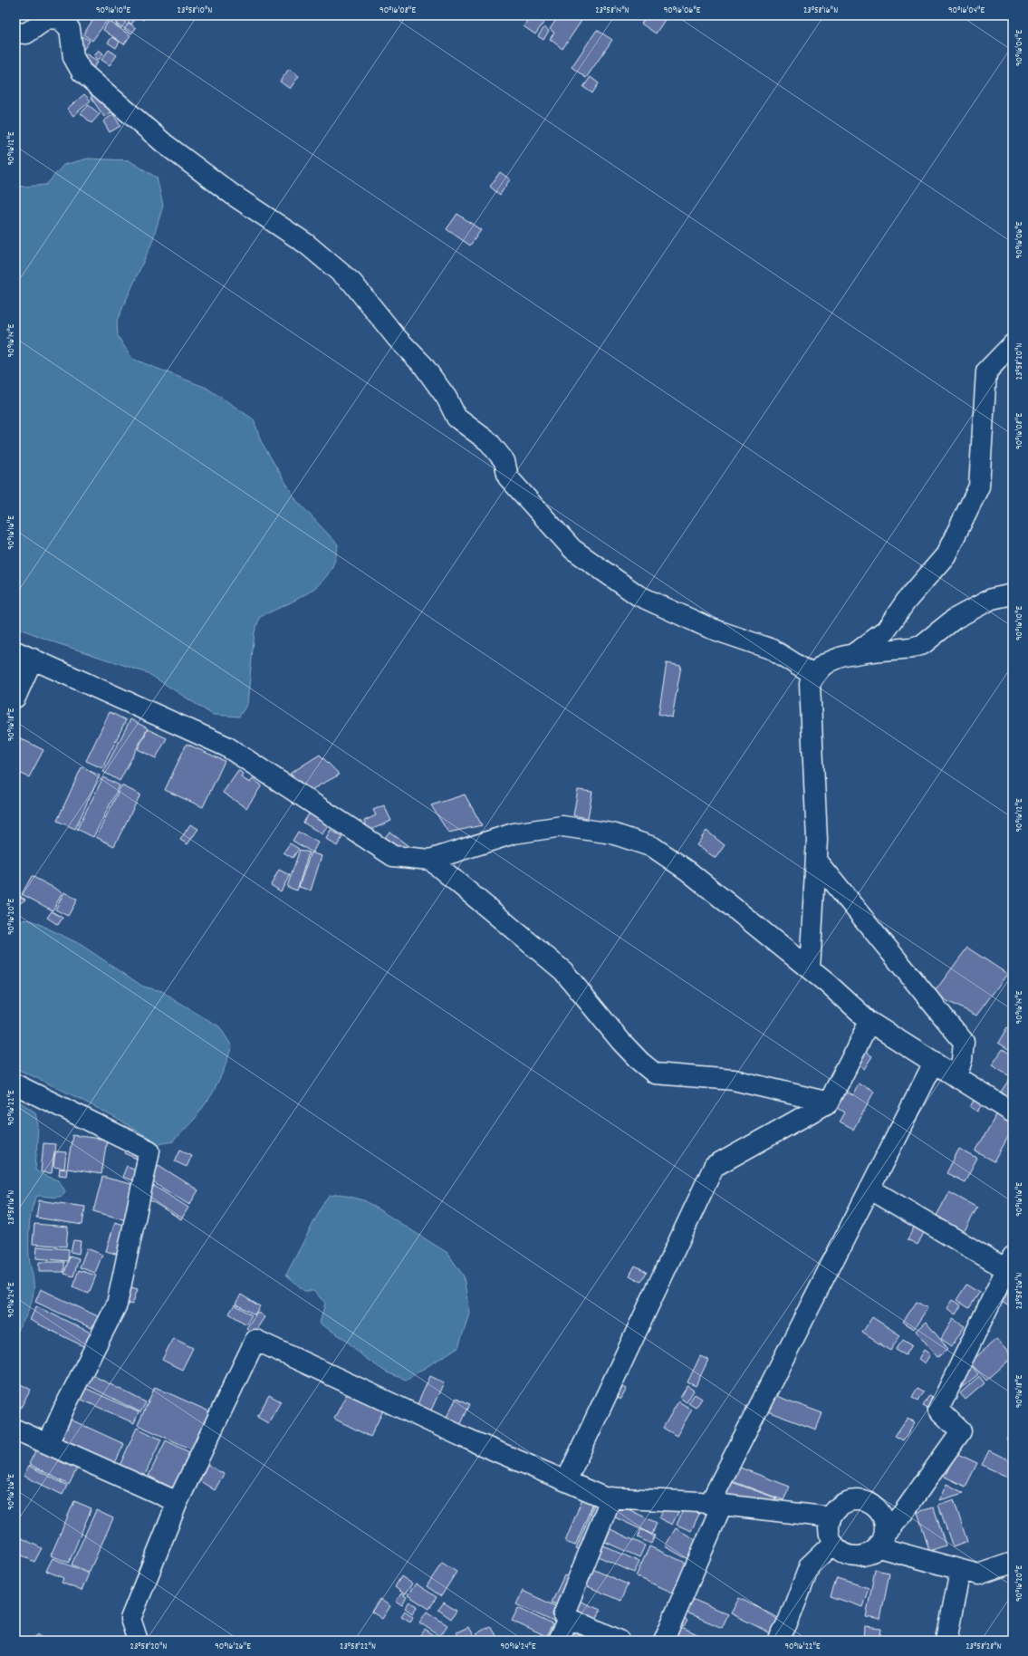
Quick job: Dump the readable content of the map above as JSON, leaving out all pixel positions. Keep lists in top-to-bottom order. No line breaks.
{"coordinates":["90°16'10\"E","23°58'10\"N","90°16'08\"E","23°58'14\"N","90°16'06\"E","23°58'16\"N","90°16'04\"E","90°16'12\"E","90°16'14\"E","23°58'20\"N","90°16'16\"E","90°16'18\"E","90°16'20\"E","90°16'22\"E","23°58'26\"N","90°16'24\"E","90°16'26\"E","23°58'22\"N","23°58'28\"N"]}
